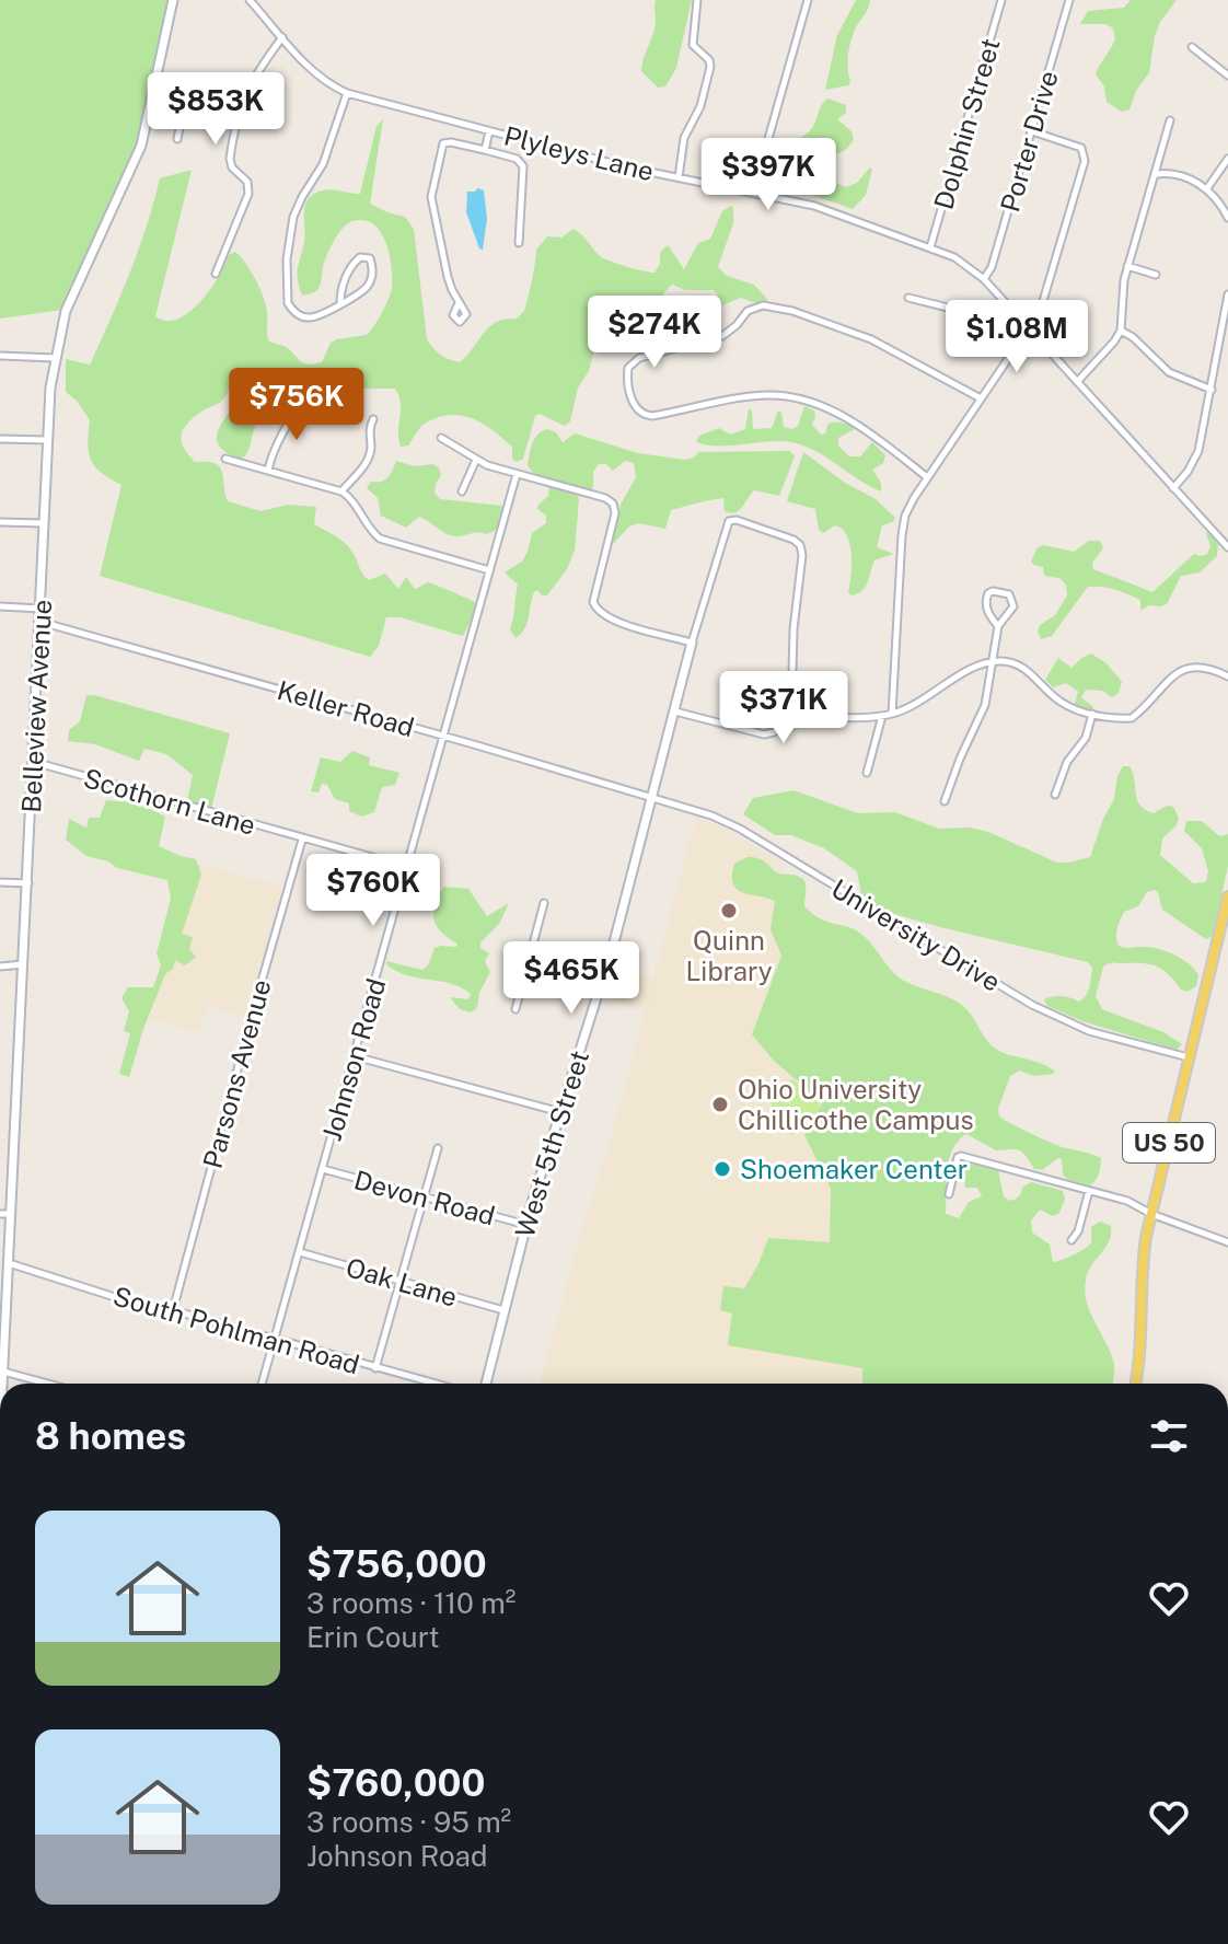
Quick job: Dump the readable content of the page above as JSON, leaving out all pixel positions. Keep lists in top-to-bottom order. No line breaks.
{"streets":{"main road":["US 50"],"street":["Dolphin Street","Porter Drive","Plyleys Lane","Belleview Avenue","Keller Road","Scothorn Lane","University Drive","Johnson Road","Parsons Avenue","West 5th Street","Devon Road","Oak Lane","South Pohlman Road"]},"crossings":[["Dolphin Street","Plyleys Lane"],["Porter Drive","Plyleys Lane"],["Belleview Avenue","Keller Road"],["Belleview Avenue","Scothorn Lane"],["Belleview Avenue","South Pohlman Road"],["Keller Road","University Drive"],["Keller Road","Johnson Road"],["Keller Road","West 5th Street"],["Scothorn Lane","Johnson Road"],["Scothorn Lane","Parsons Avenue"],["University Drive","US 50"],["University Drive","West 5th Street"],["Johnson Road","Devon Road"],["Johnson Road","Oak Lane"],["Johnson Road","South Pohlman Road"],["Parsons Avenue","South Pohlman Road"],["West 5th Street","Devon Road"],["West 5th Street","Oak Lane"]],"places":["Quinn Library","Ohio University Chillicothe Campus","Shoemaker Center"],"page":{"price":["$853K","$397K","$274K","$1.08M","$756K","$371K","$760K","$465K"],"heading":"8 homes","list":[{"name":"$756,000","note":"3 rooms · 110 m² · Erin Court"},{"name":"$760,000","note":"3 rooms · 95 m² · Johnson Road"}]}}
